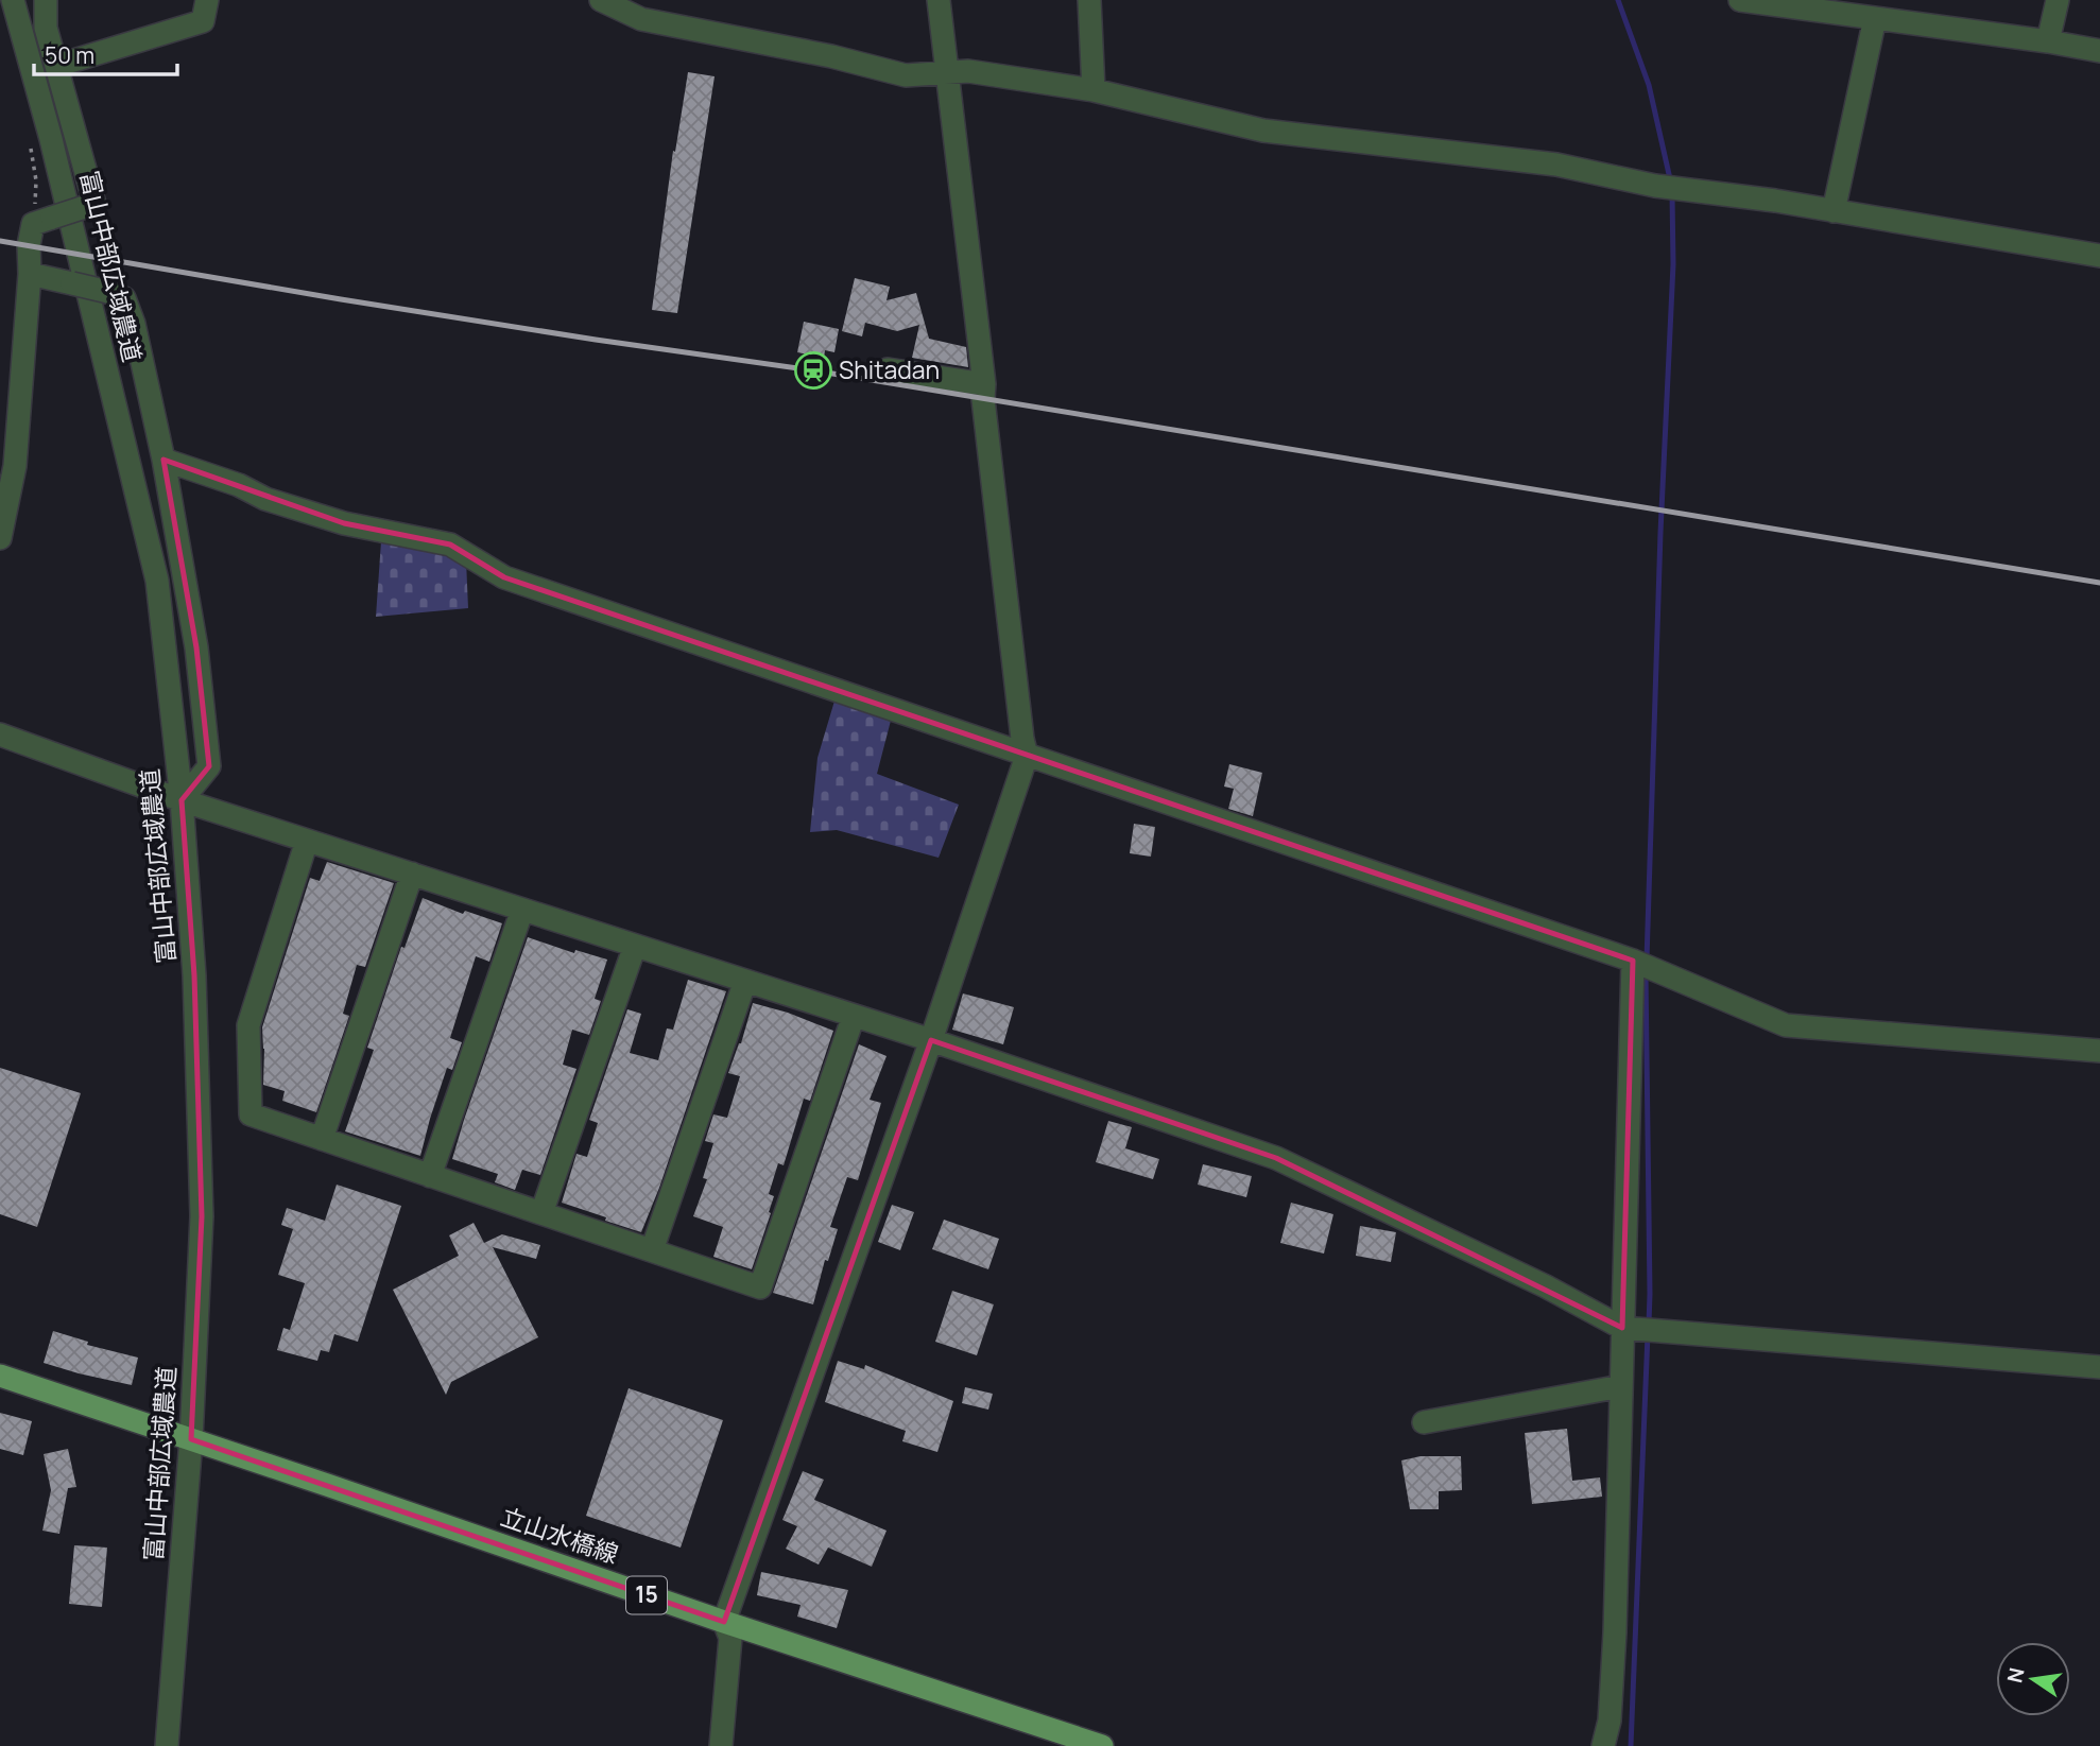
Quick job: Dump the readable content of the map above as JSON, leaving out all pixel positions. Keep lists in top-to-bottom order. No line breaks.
{"streets":{"main road":["立山水橋線","15"],"street":["富山中部広域農道"]},"crossings":[["富山中部広域農道","立山水橋線"]],"places":{"station":["Shitadan"]},"scale_bar":"50 m","north":"left"}
